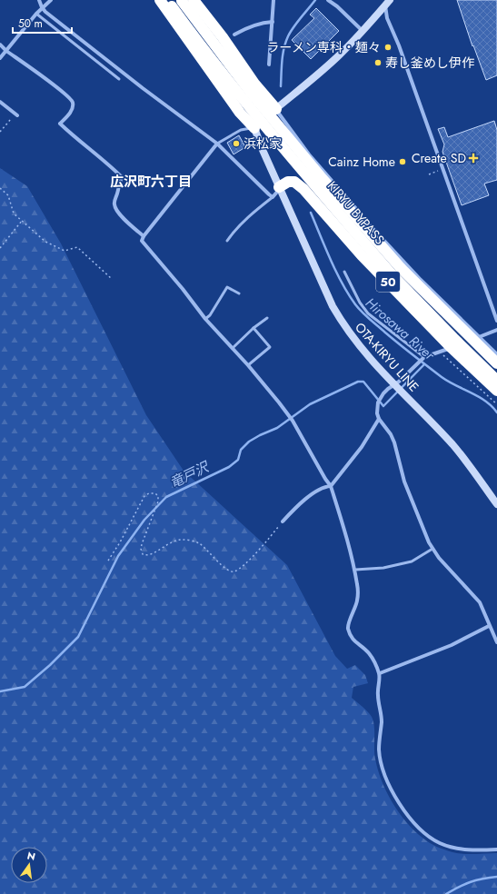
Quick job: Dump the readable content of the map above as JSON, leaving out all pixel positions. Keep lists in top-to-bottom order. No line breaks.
{"streets":{"highway":["KIRYU BYPASS","50"],"main road":["OTA-KIRYU LINE"]},"crossings":[["50","OTA-KIRYU LINE"]],"districts":["広沢町六丁目"],"water":["Hirosawa River","竜戸沢"],"places":{"other":["ラーメン専科・麺々","寿し釜めし伊作","浜松家","Cainz Home"],"health":["Create SD"]},"scale_bar":"50 m","north":"top"}
